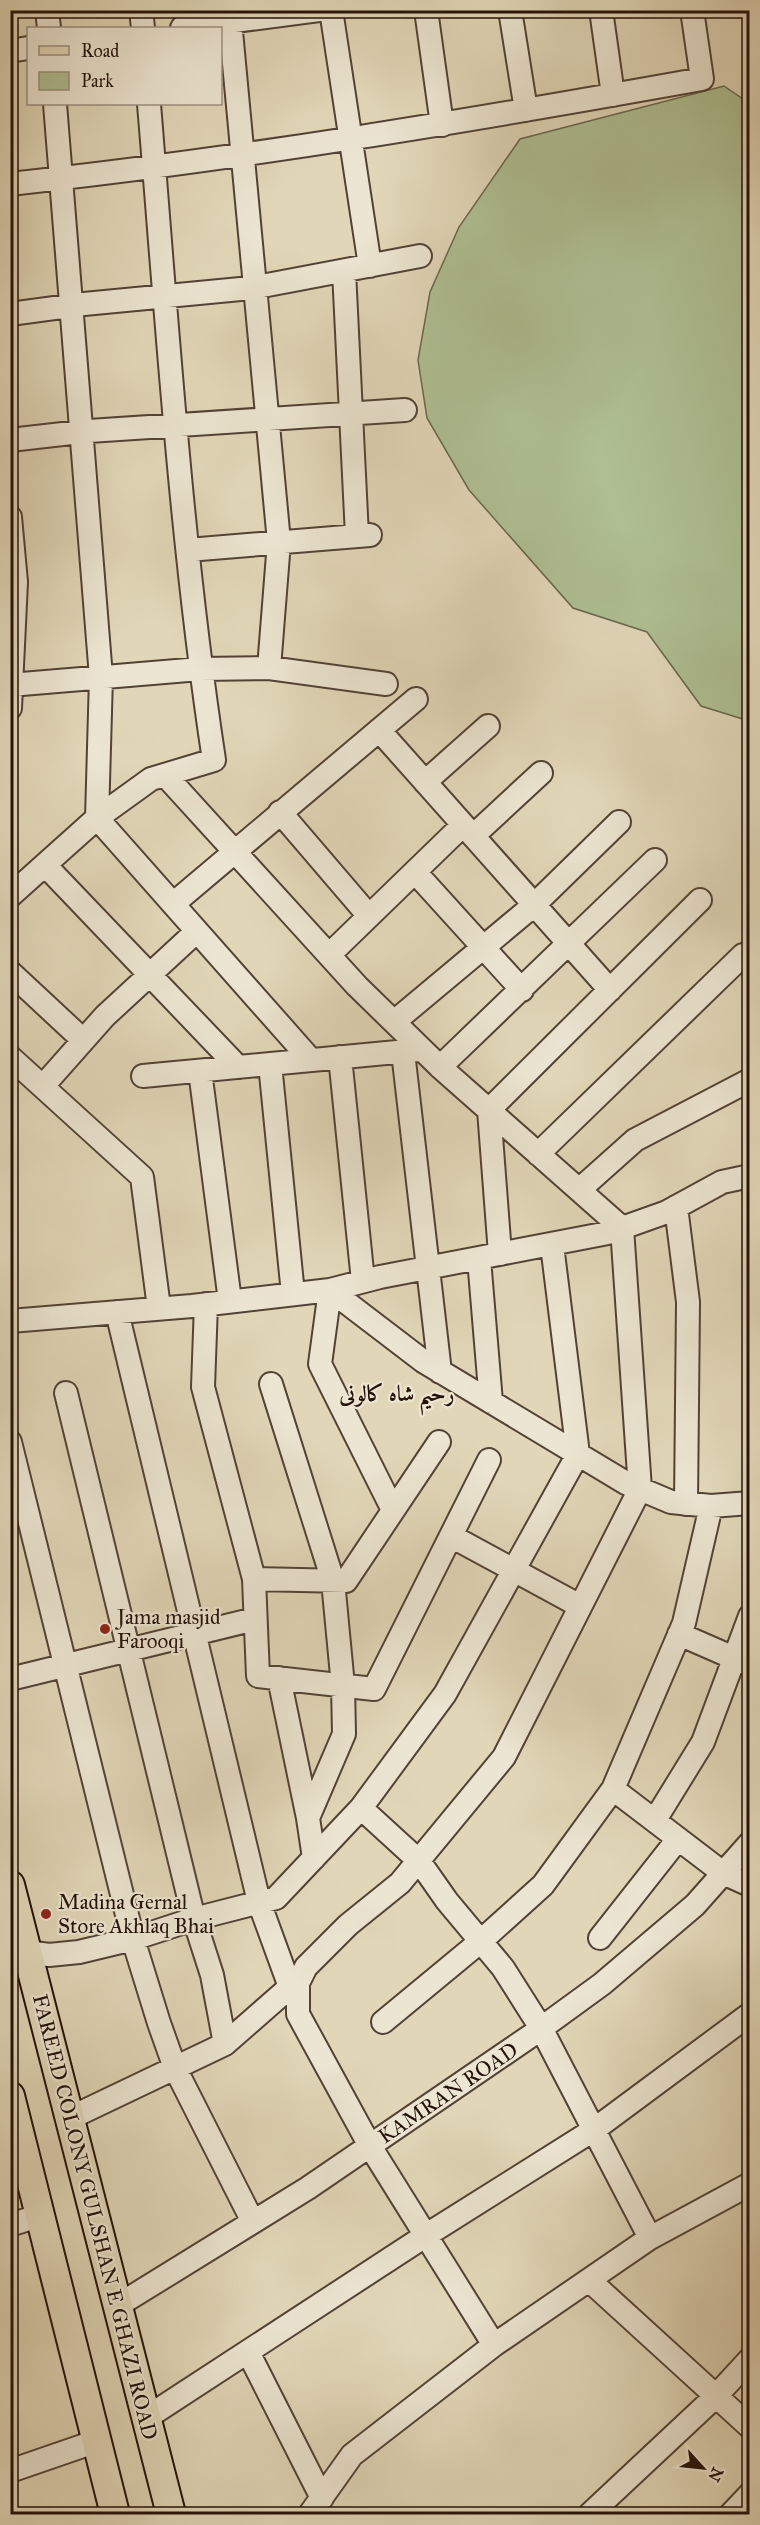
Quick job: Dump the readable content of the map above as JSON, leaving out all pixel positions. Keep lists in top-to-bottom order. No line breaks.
{"streets":{"main road":["FAREED COLONY GULSHAN E GHAZI ROAD"],"street":["KAMRAN ROAD"]},"crossings":[["KAMRAN ROAD","FAREED COLONY GULSHAN E GHAZI ROAD"]],"districts":["رحیم شاہ کالونی"],"places":["Jama masjid Farooqi","Madina Gernal Store Akhlaq Bhai"],"legend":["Road","Park"],"north":"bottom right"}
